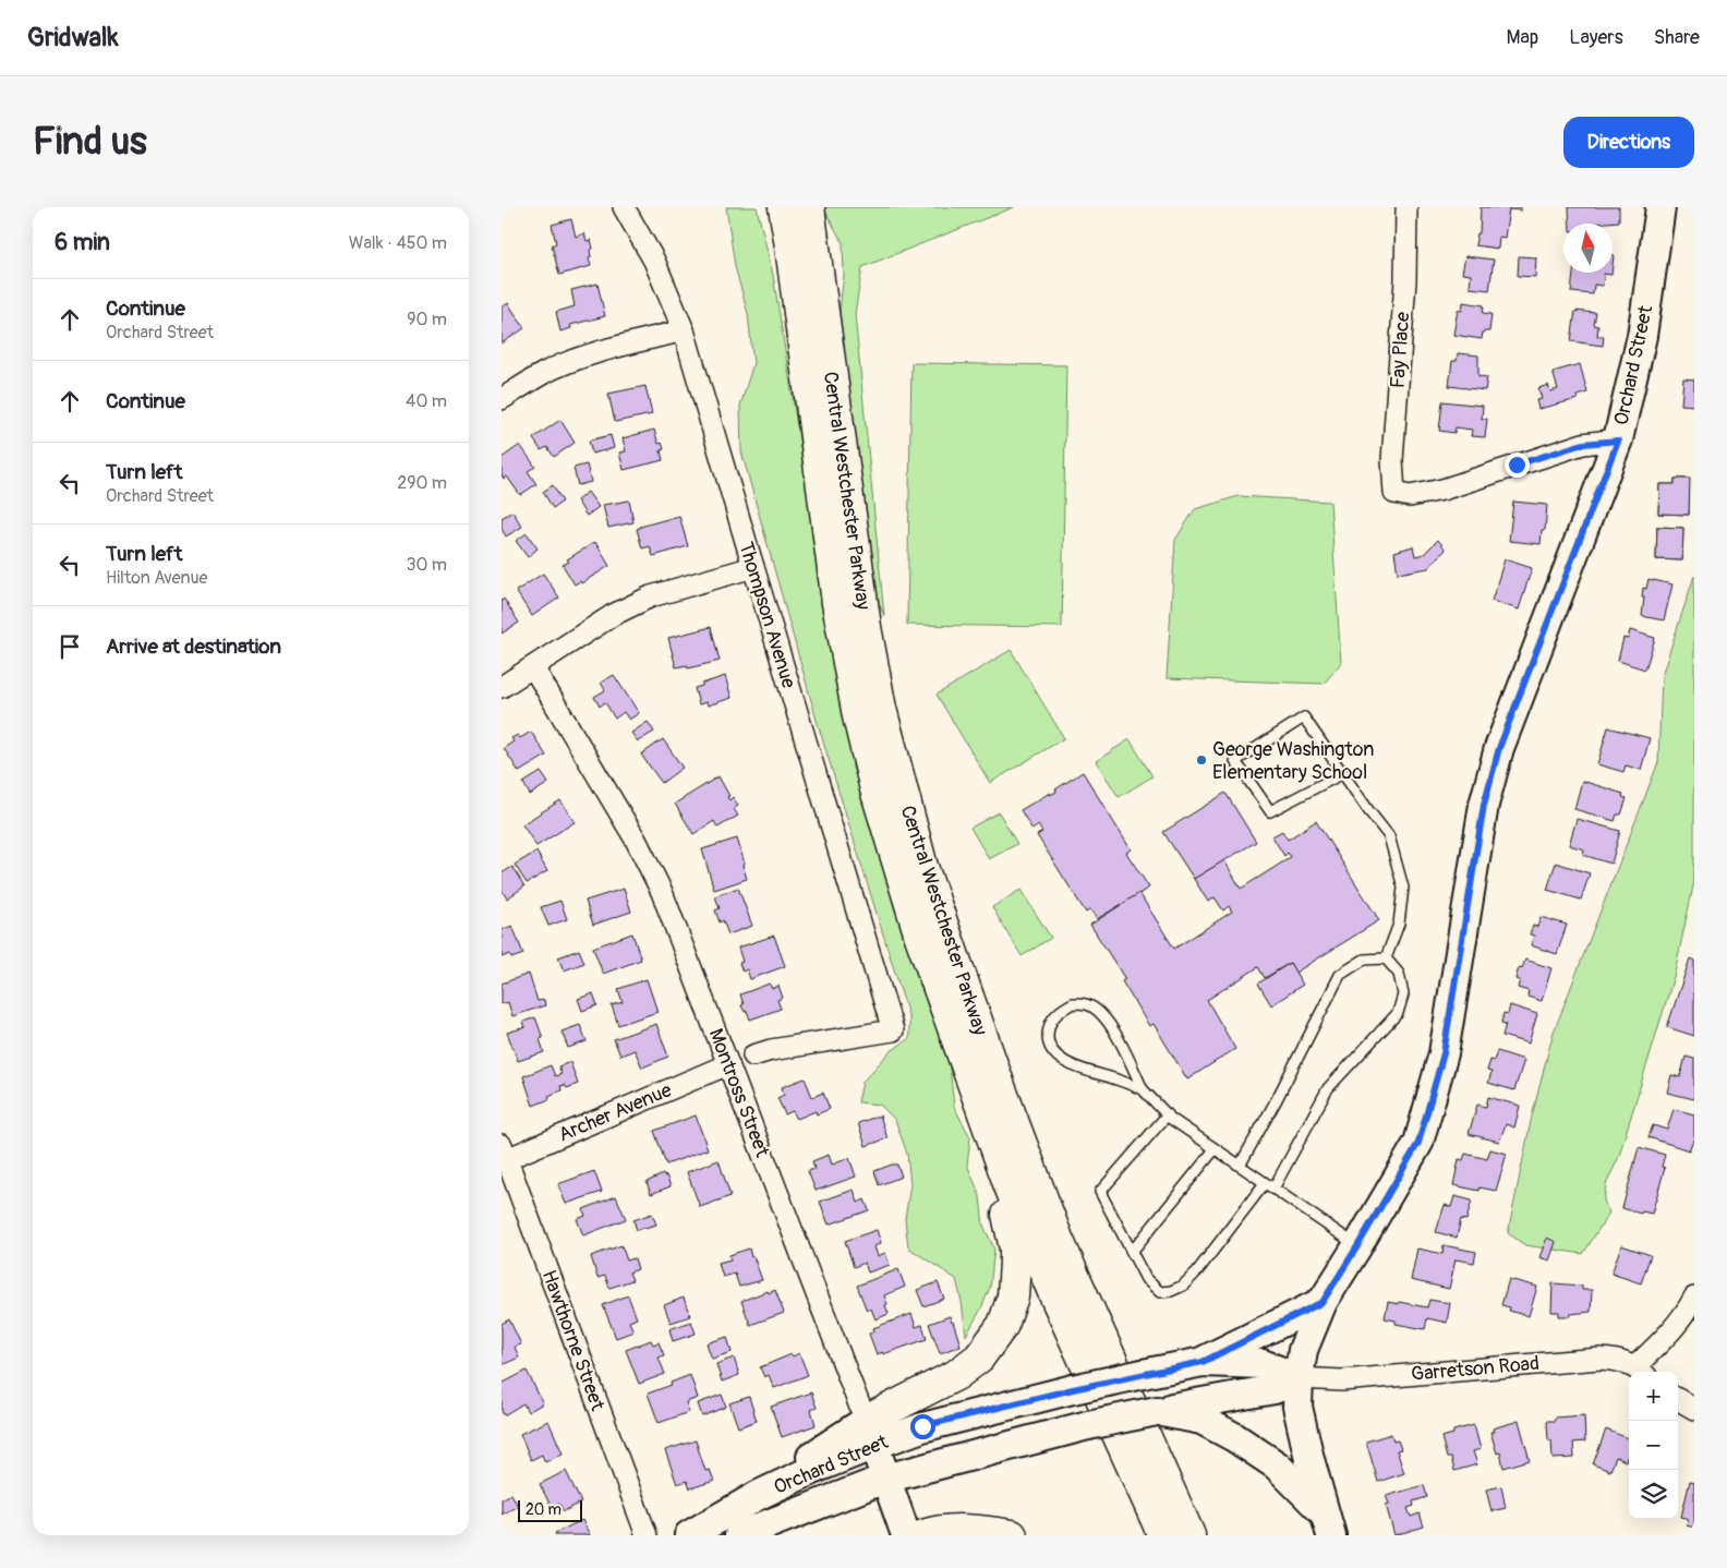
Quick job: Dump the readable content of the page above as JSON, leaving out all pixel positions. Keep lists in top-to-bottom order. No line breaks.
{"streets":{"main road":["Central Westchester Parkway"],"street":["Fay Place","Orchard Street","Thompson Avenue","Montross Street","Archer Avenue","Hawthorne Street","Garretson Road"]},"crossings":[["Fay Place","Orchard Street"],["Orchard Street","Montross Street"],["Orchard Street","Garretson Road"],["Montross Street","Archer Avenue"],["Archer Avenue","Hawthorne Street"]],"places":["George Washington Elementary School"],"scale_bar":"20 m","north":"top","page":{"header":"Gridwalk","nav":["Map","Layers","Share"],"buttons":"Directions","title":"Find us","heading":["6 min","Walk · 450 m"],"list":[["Continue","Orchard Street","90 m"],["Continue","40 m"],["Turn left","Orchard Street","290 m"],["Turn left","Hilton Avenue","30 m"],"Arrive at destination"],"map_buttons":["+","−"],"scale":"20 m"}}
